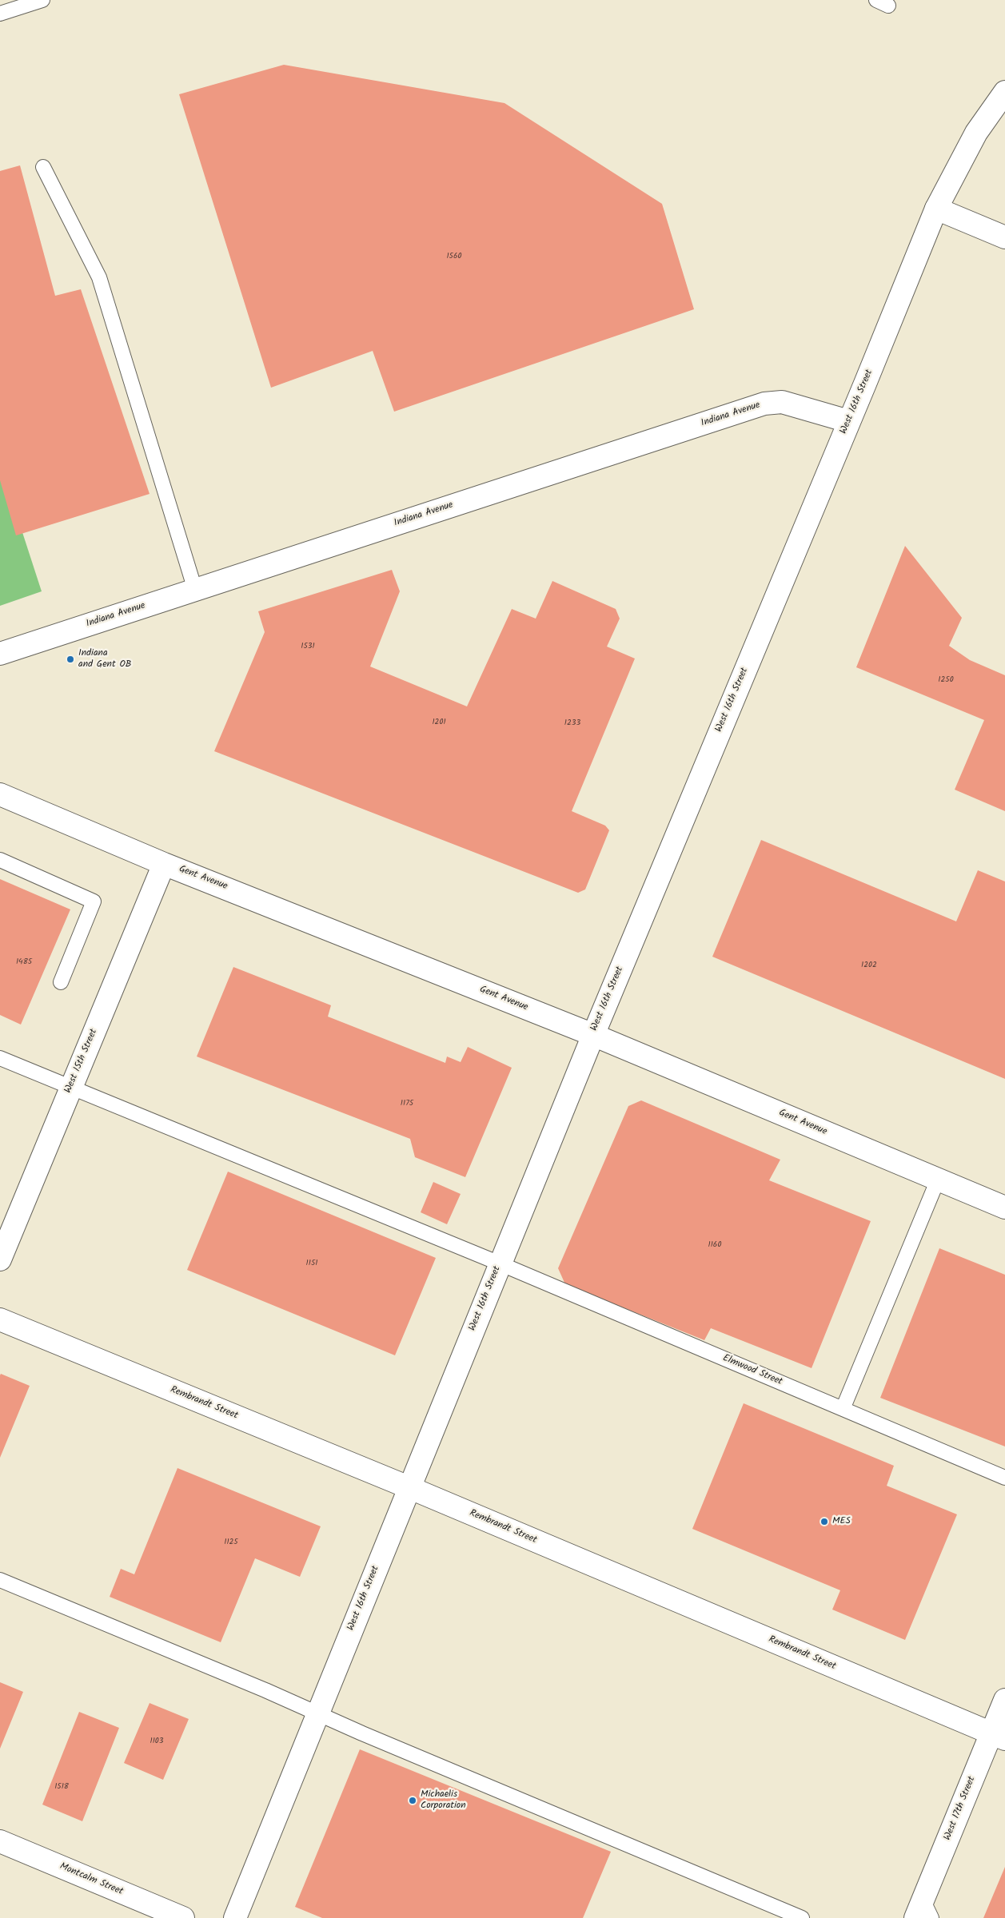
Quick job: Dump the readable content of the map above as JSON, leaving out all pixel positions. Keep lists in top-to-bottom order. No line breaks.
{"streets":{"street":["West 16th Street","Indiana Avenue","Gent Avenue","West 15th Street","Rembrandt Street","West 17th Street","Montcalm Street"],"lane":["Elmwood Street"]},"crossings":[["West 16th Street","Indiana Avenue"],["West 16th Street","Gent Avenue"],["West 16th Street","Elmwood Street"],["West 16th Street","Rembrandt Street"],["Gent Avenue","West 15th Street"],["West 15th Street","Elmwood Street"],["Rembrandt Street","West 17th Street"]],"places":["Indiana and Gent OB","MES","Michaelis Corporation"],"house_numbers":["1560","1531","1250","1201","1233","1485","1202","1175","1160","1151","1125","1103","1518"]}
